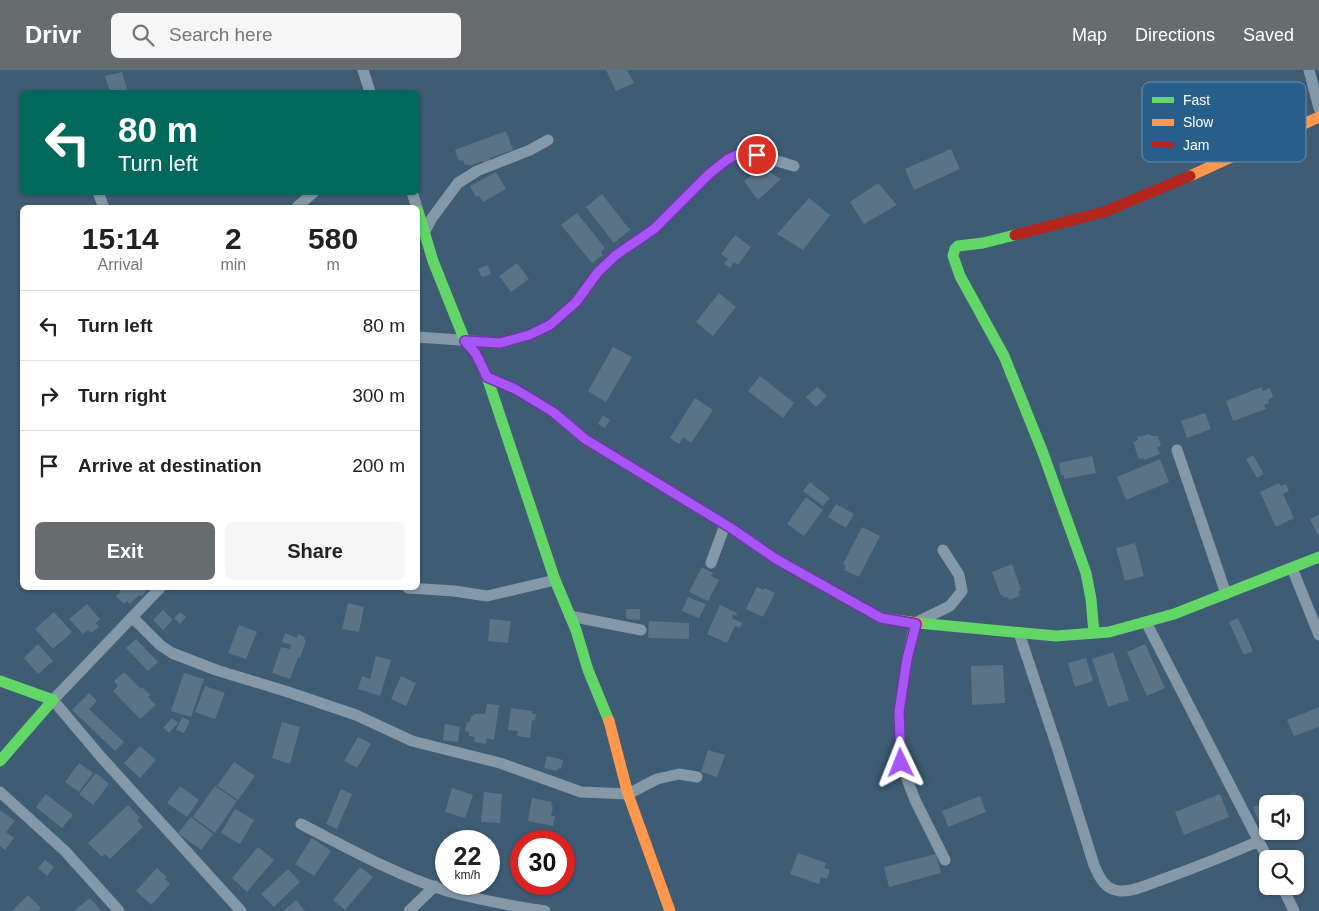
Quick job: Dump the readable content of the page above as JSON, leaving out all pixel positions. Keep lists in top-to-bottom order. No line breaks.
{"legend":["Fast","Slow","Jam"],"page":{"header":"Drivr","search":"Search here","nav":["Map","Directions","Saved"],"turn":["80 m","Turn left"],"eta":["15:14","Arrival","2","min","580","m"],"list":[{"name":"Turn left","value":"80 m"},{"name":"Turn right","value":"300 m"},{"name":"Arrive at destination","value":"200 m"}],"buttons":["Exit","Share"],"speed":"22 km/h","limit":"30"}}
